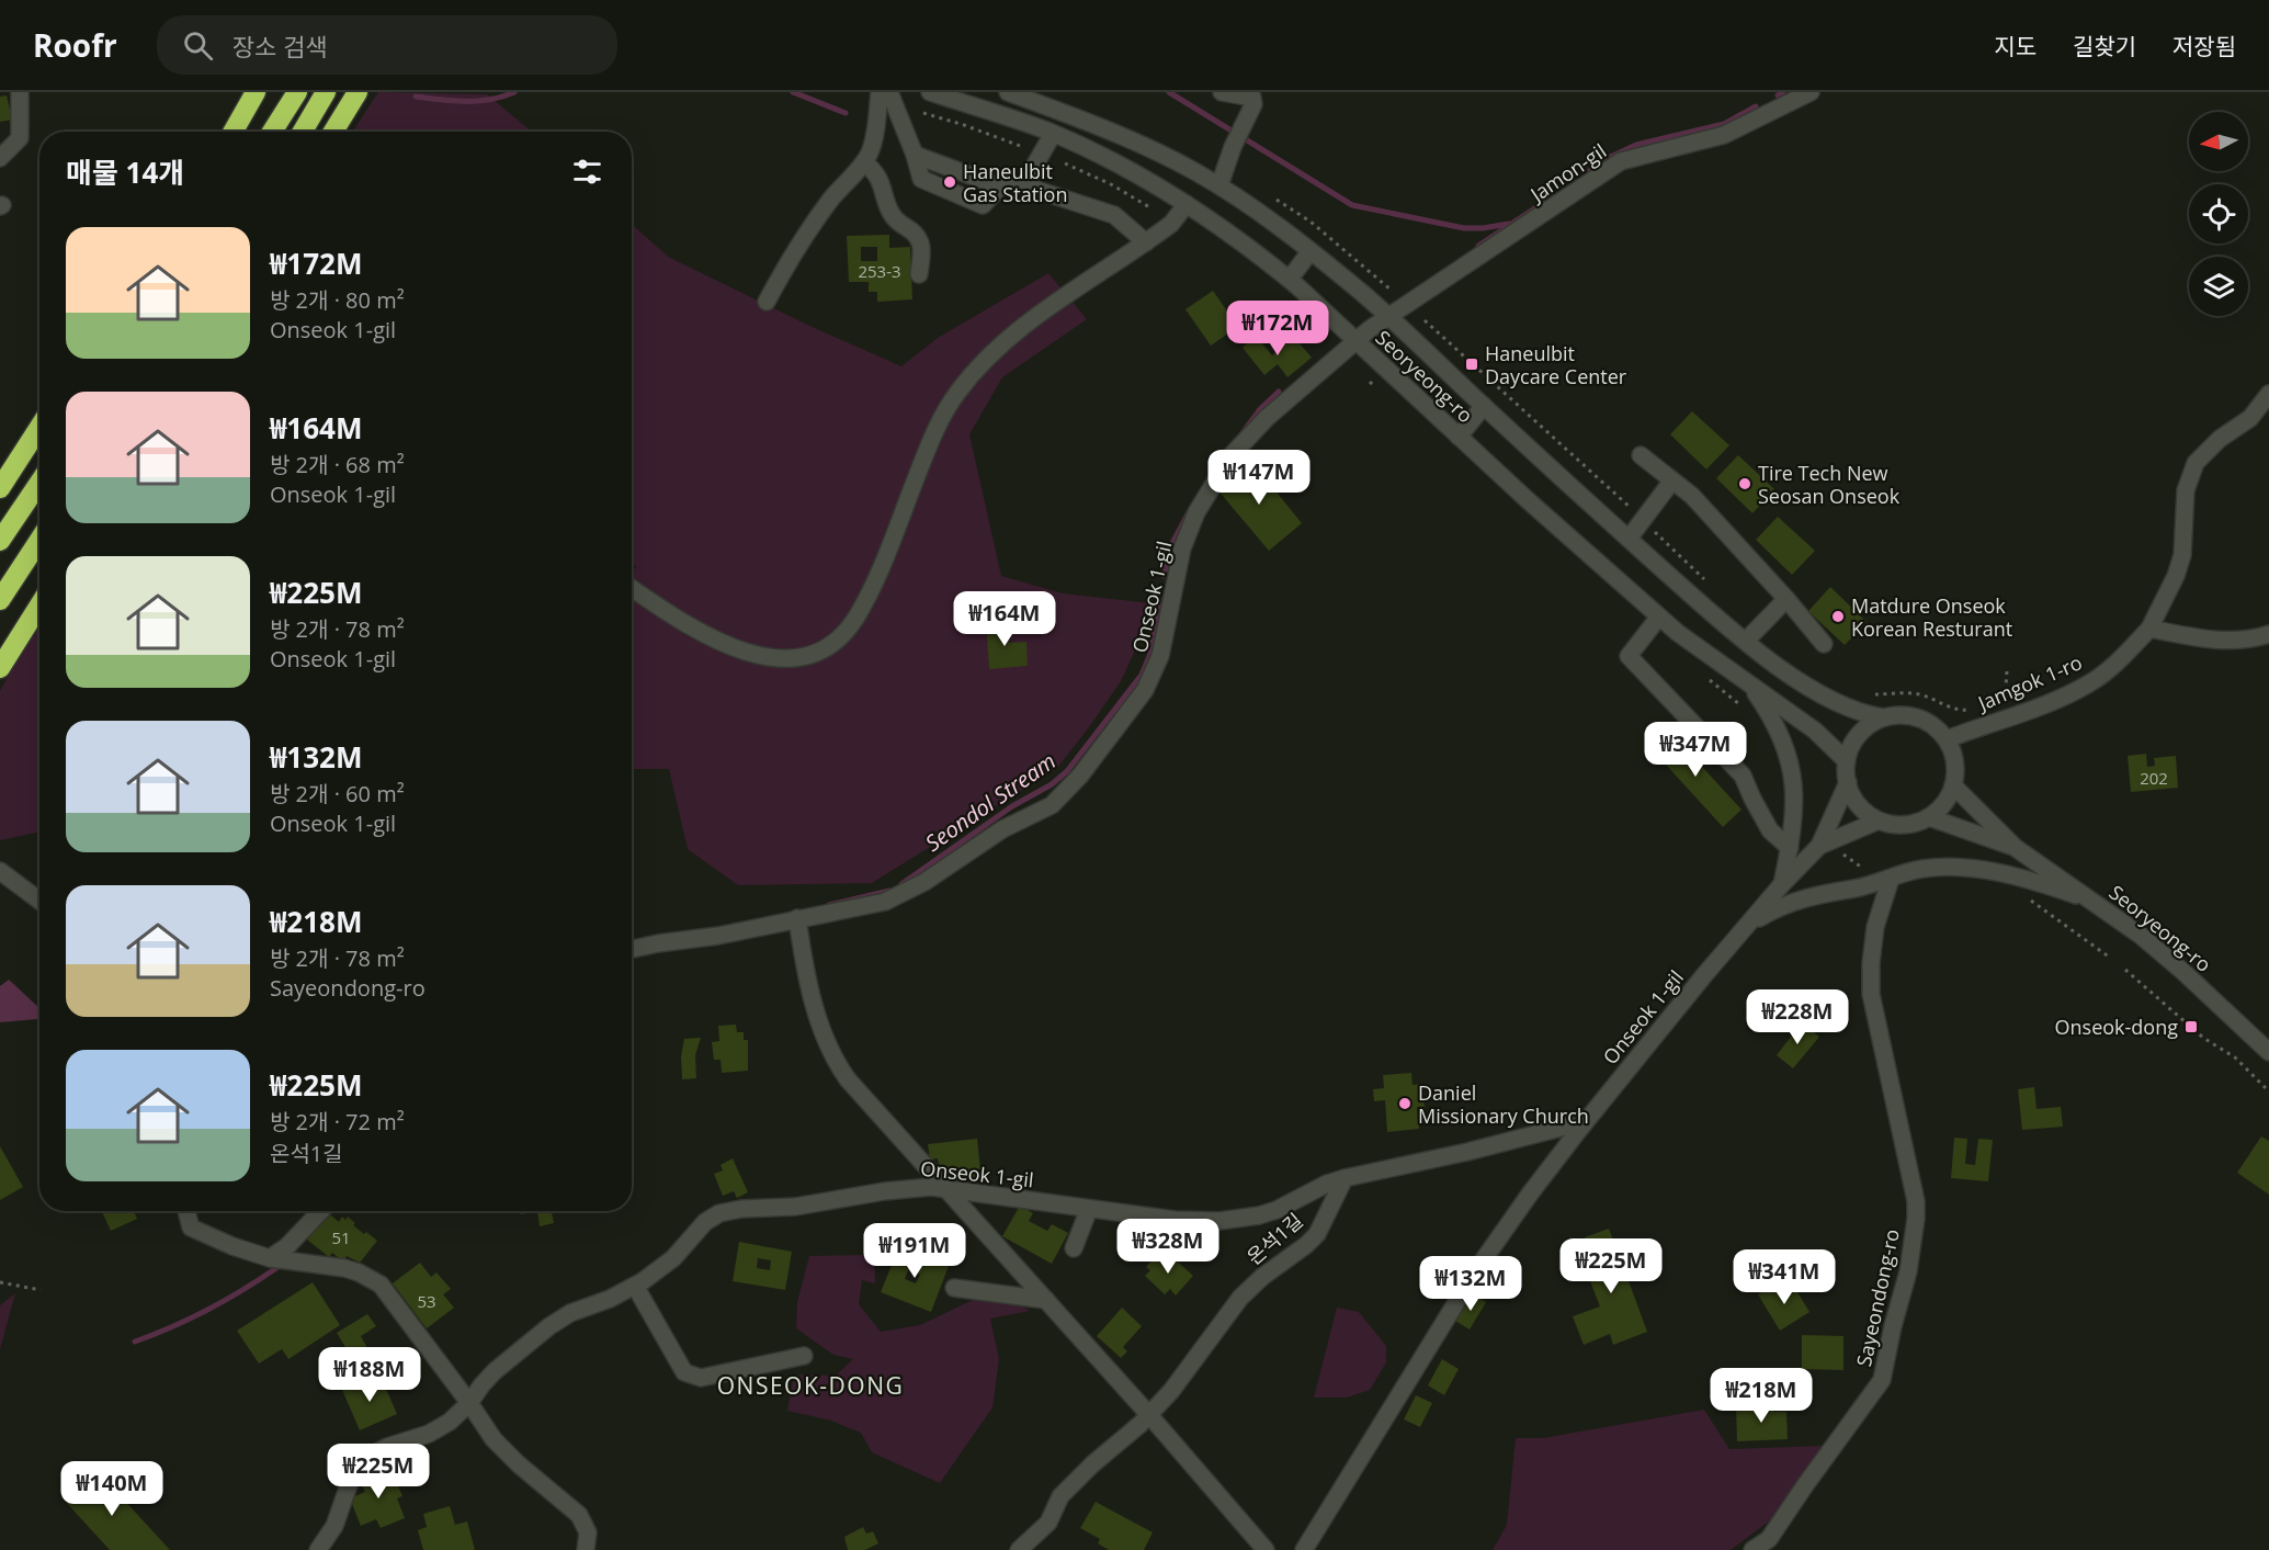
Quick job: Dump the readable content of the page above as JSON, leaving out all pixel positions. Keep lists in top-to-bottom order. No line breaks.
{"streets":{"street":["Jamon-gil","Seoryeong-ro","Onseok 1-gil","Jamgok 1-ro","온석1길","Sayeondong-ro"]},"crossings":[["Jamon-gil","Seoryeong-ro"],["Jamon-gil","Onseok 1-gil"],["Seoryeong-ro","Onseok 1-gil"],["Seoryeong-ro","Jamgok 1-ro"],["Onseok 1-gil","온석1길"]],"districts":["ONSEOK-DONG"],"water":["Seondol Stream"],"places":{"other":["Haneulbit Gas Station","Tire Tech New Seosan Onseok","Matdure Onseok Korean Resturant","Daniel Missionary Church"],"transit":["Haneulbit Daycare Center","Onseok-dong"]},"house_numbers":["253-3","202","51","53"],"north":"left","page":{"header":"Roofr","search":"장소 검색","nav":["지도","길찾기","저장됨"],"heading":"매물 14개","list":[{"name":"₩172M","note":"방 2개 · 80 m² · Onseok 1-gil"},{"name":"₩164M","note":"방 2개 · 68 m² · Onseok 1-gil"},{"name":"₩225M","note":"방 2개 · 78 m² · Onseok 1-gil"},{"name":"₩132M","note":"방 2개 · 60 m² · Onseok 1-gil"},{"name":"₩218M","note":"방 2개 · 78 m² · Sayeondong-ro"},{"name":"₩225M","note":"방 2개 · 72 m² · 온석1길"}],"price":["₩172M","₩147M","₩164M","₩347M","₩228M","₩328M","₩191M","₩225M","₩341M","₩132M","₩188M","₩218M","₩225M","₩140M"]}}
